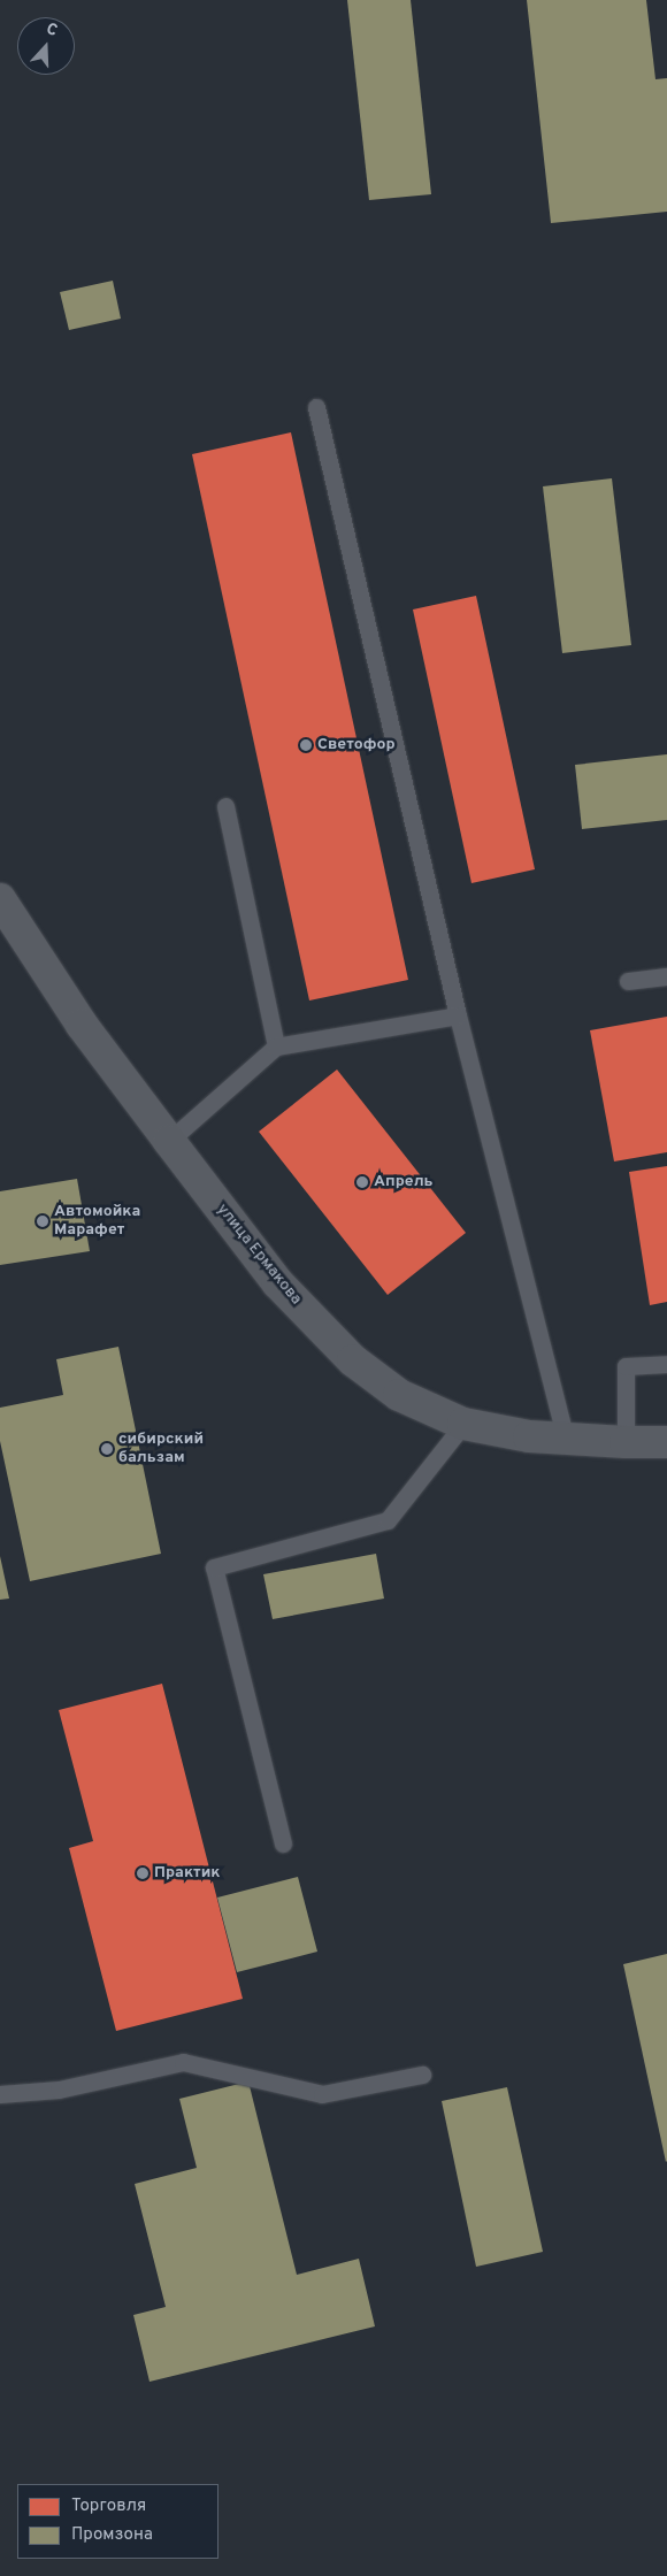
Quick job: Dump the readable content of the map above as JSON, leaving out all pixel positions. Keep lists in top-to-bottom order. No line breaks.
{"streets":{"street":["улица Ермакова"]},"places":["Светофор","Апрель","Автомойка Марафет","сибирский бальзам","Практик"],"legend":["Торговля","Промзона"],"north":"top"}
